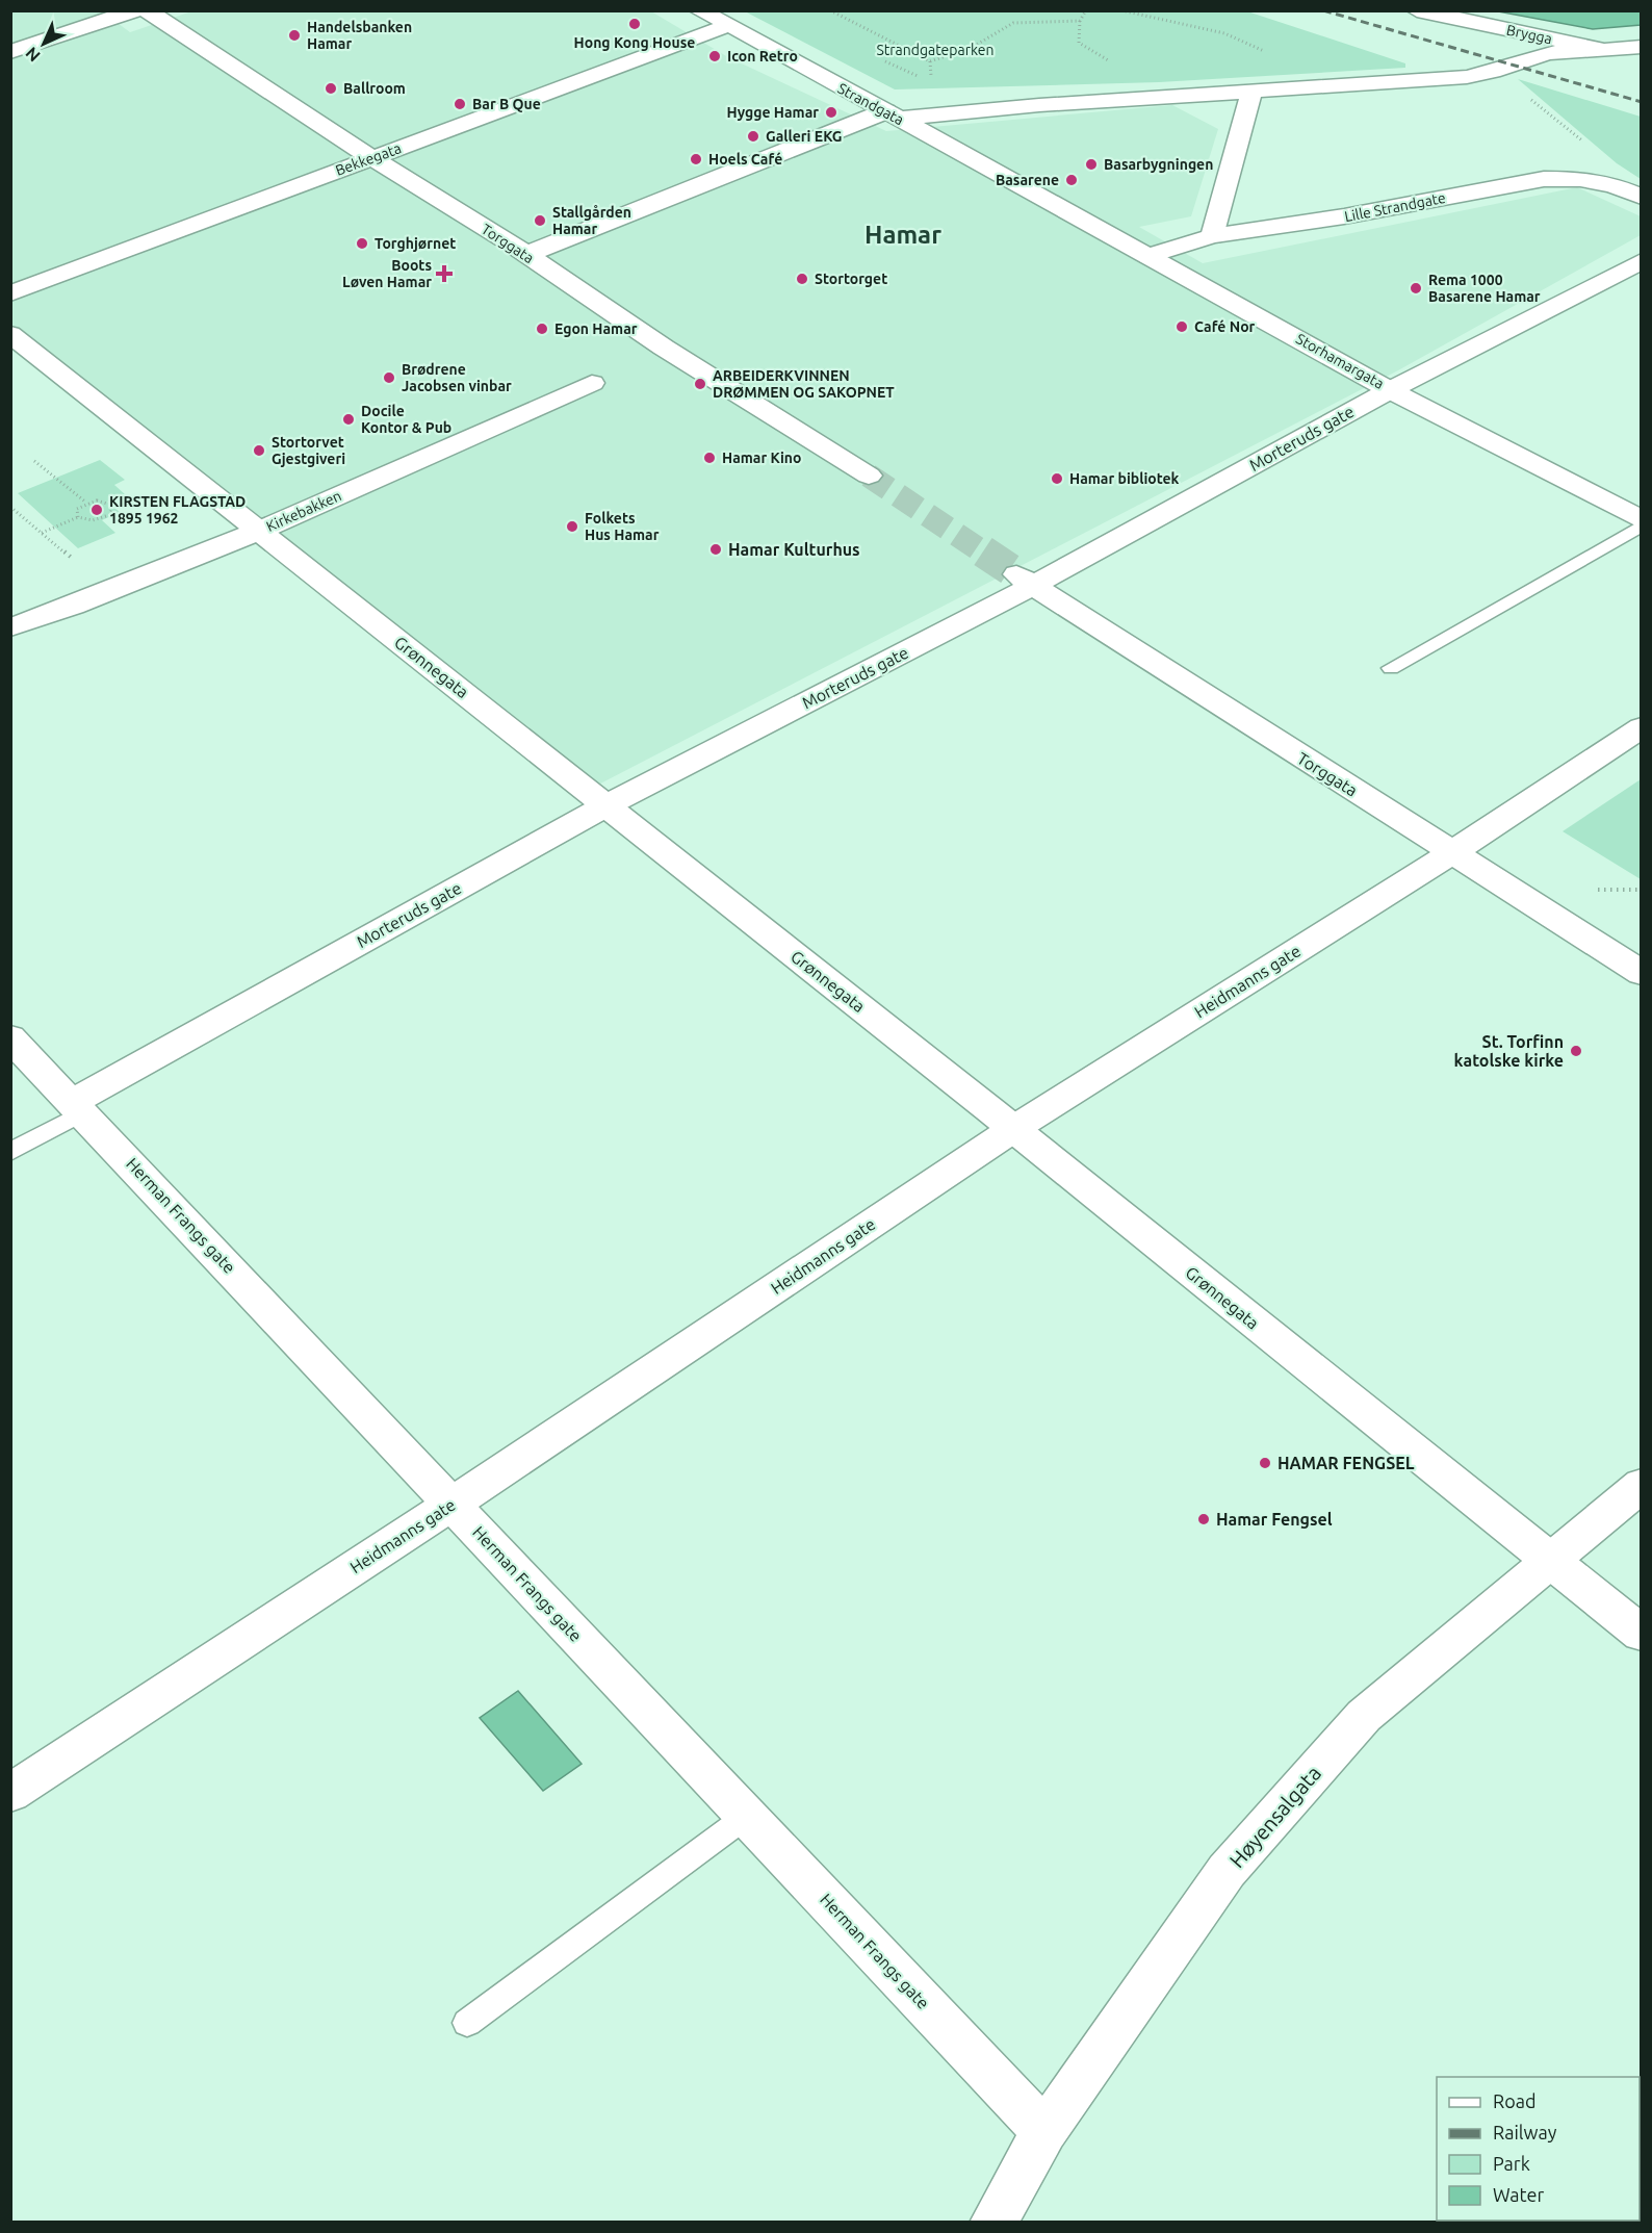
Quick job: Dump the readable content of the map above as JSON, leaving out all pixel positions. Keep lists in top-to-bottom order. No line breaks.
{"streets":{"street":["Brygga","Strandgata","Bekkegata","Lille Strandgate","Torggata","Storhamargata","Morteruds gate","Kirkebakken","Grønnegata","Heidmanns gate","Herman Frangs gate","Høyensalgata"]},"crossings":[["Strandgata","Bekkegata"],["Strandgata","Storhamargata"],["Bekkegata","Torggata"],["Lille Strandgate","Storhamargata"],["Torggata","Morteruds gate"],["Torggata","Heidmanns gate"],["Storhamargata","Morteruds gate"],["Morteruds gate","Grønnegata"],["Morteruds gate","Herman Frangs gate"],["Kirkebakken","Grønnegata"],["Grønnegata","Heidmanns gate"],["Grønnegata","Høyensalgata"],["Heidmanns gate","Herman Frangs gate"],["Herman Frangs gate","Høyensalgata"]],"districts":["Hamar"],"parks":["Strandgateparken"],"places":{"other":["Hong Kong House","Handelsbanken Hamar","Icon Retro","Ballroom","Bar B Que","Hygge Hamar","Galleri EKG","Hoels Café","Basarbygningen","Basarene","Stallgården Hamar","Torghjørnet","Stortorget","Rema 1000 Basarene Hamar","Café Nor","Egon Hamar","Brødrene Jacobsen vinbar","ARBEIDERKVINNEN DRØMMEN OG SAKOPNET","Docile Kontor & Pub","Stortorvet Gjestgiveri","Hamar Kino","Hamar bibliotek","KIRSTEN FLAGSTAD 1895 1962","Folkets Hus Hamar","Hamar Kulturhus","St. Torfinn katolske kirke","HAMAR FENGSEL","Hamar Fengsel"],"health":["Boots Løven Hamar"]},"legend":["Road","Railway","Park","Water"],"north":"bottom left"}
